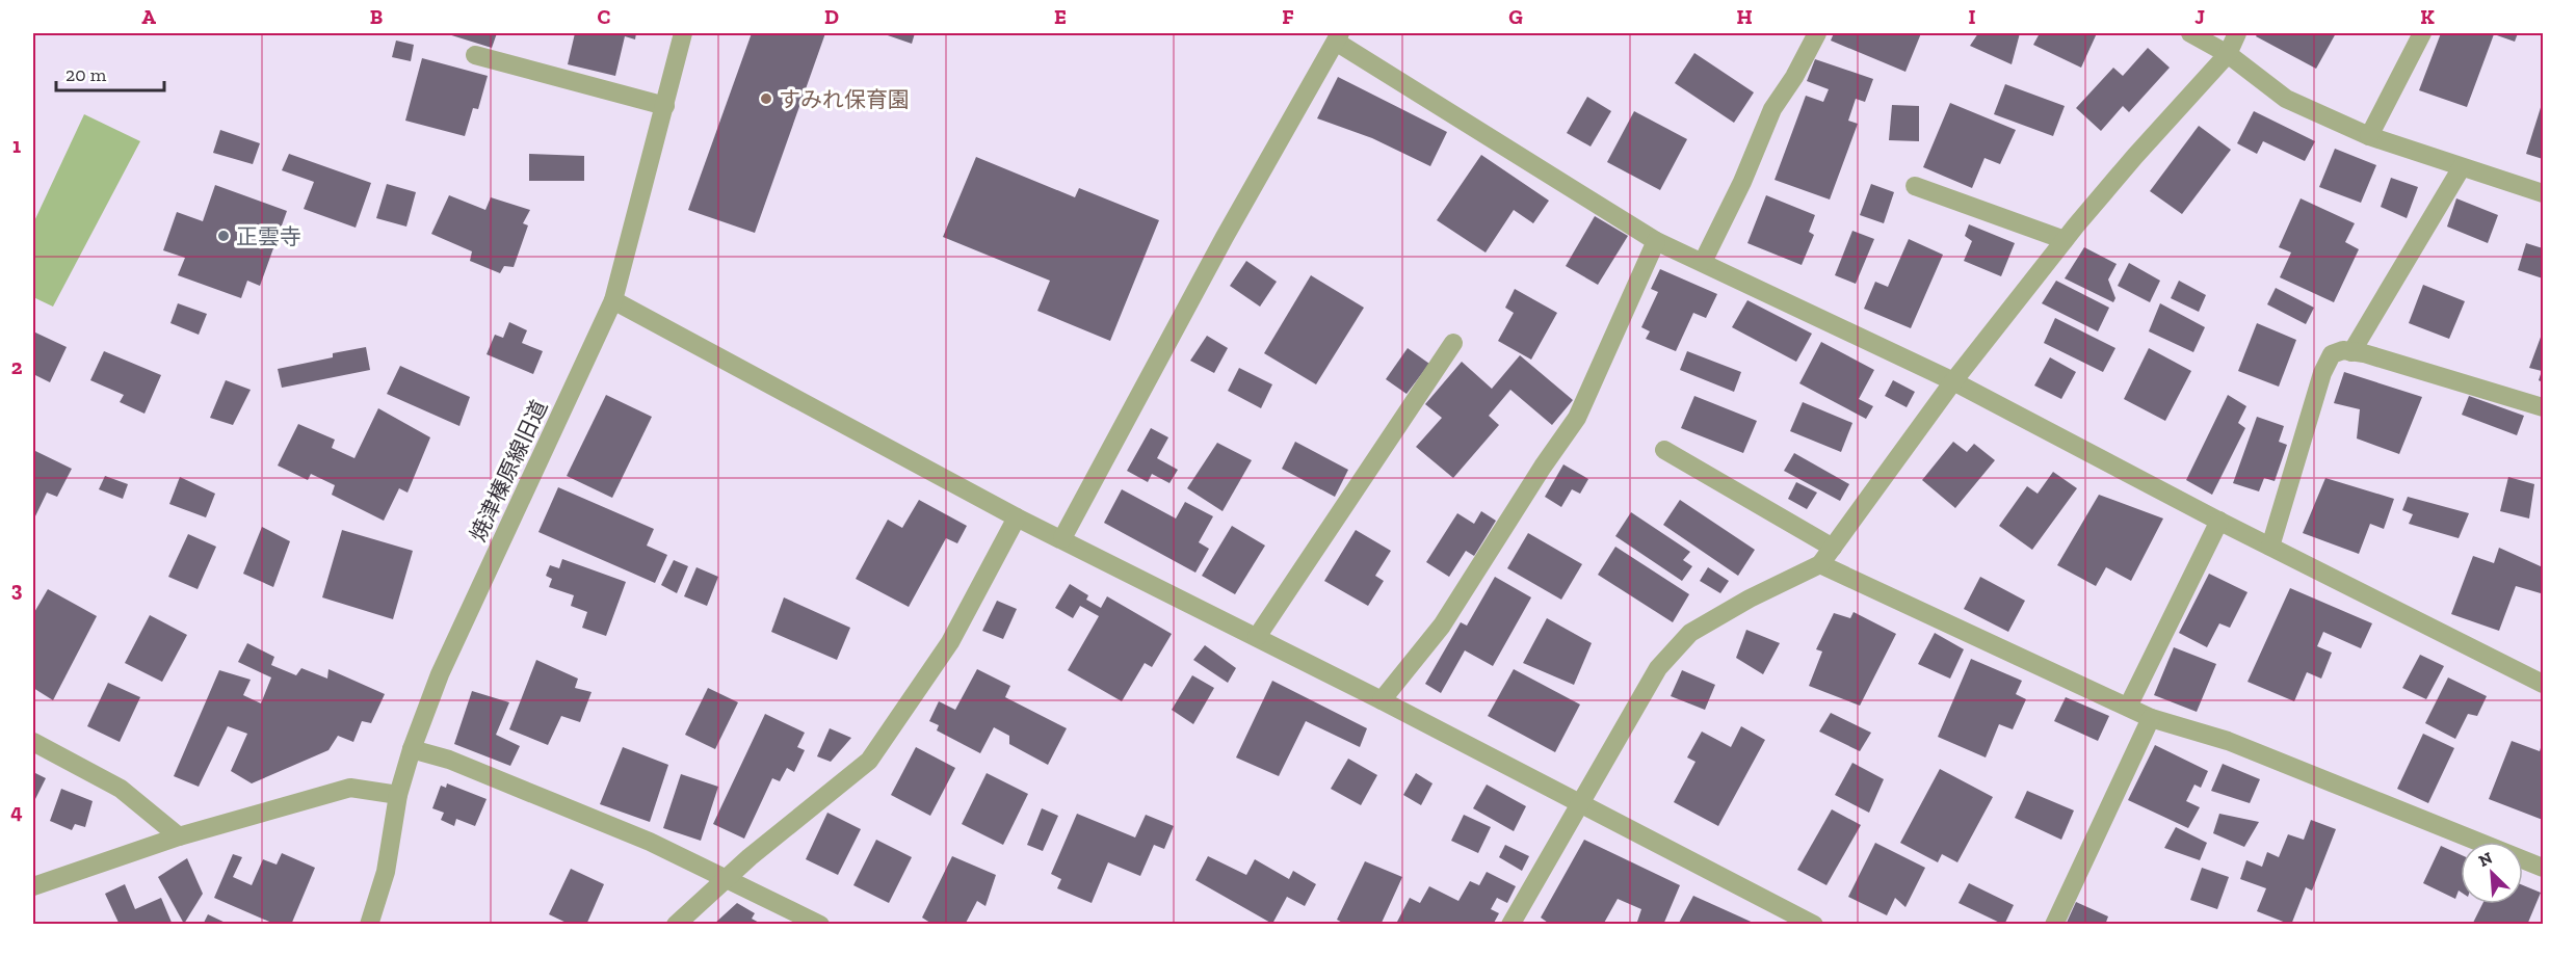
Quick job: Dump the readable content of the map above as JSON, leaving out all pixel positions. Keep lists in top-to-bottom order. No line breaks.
{"streets":{"street":["焼津榛原線旧道"]},"places":["すみれ保育園","正雲寺"],"scale_bar":"20 m","north":"top left","grid":{"columns":["A","B","C","D","E","F","G","H","I","J","K"],"rows":["1","2","3","4"]}}
